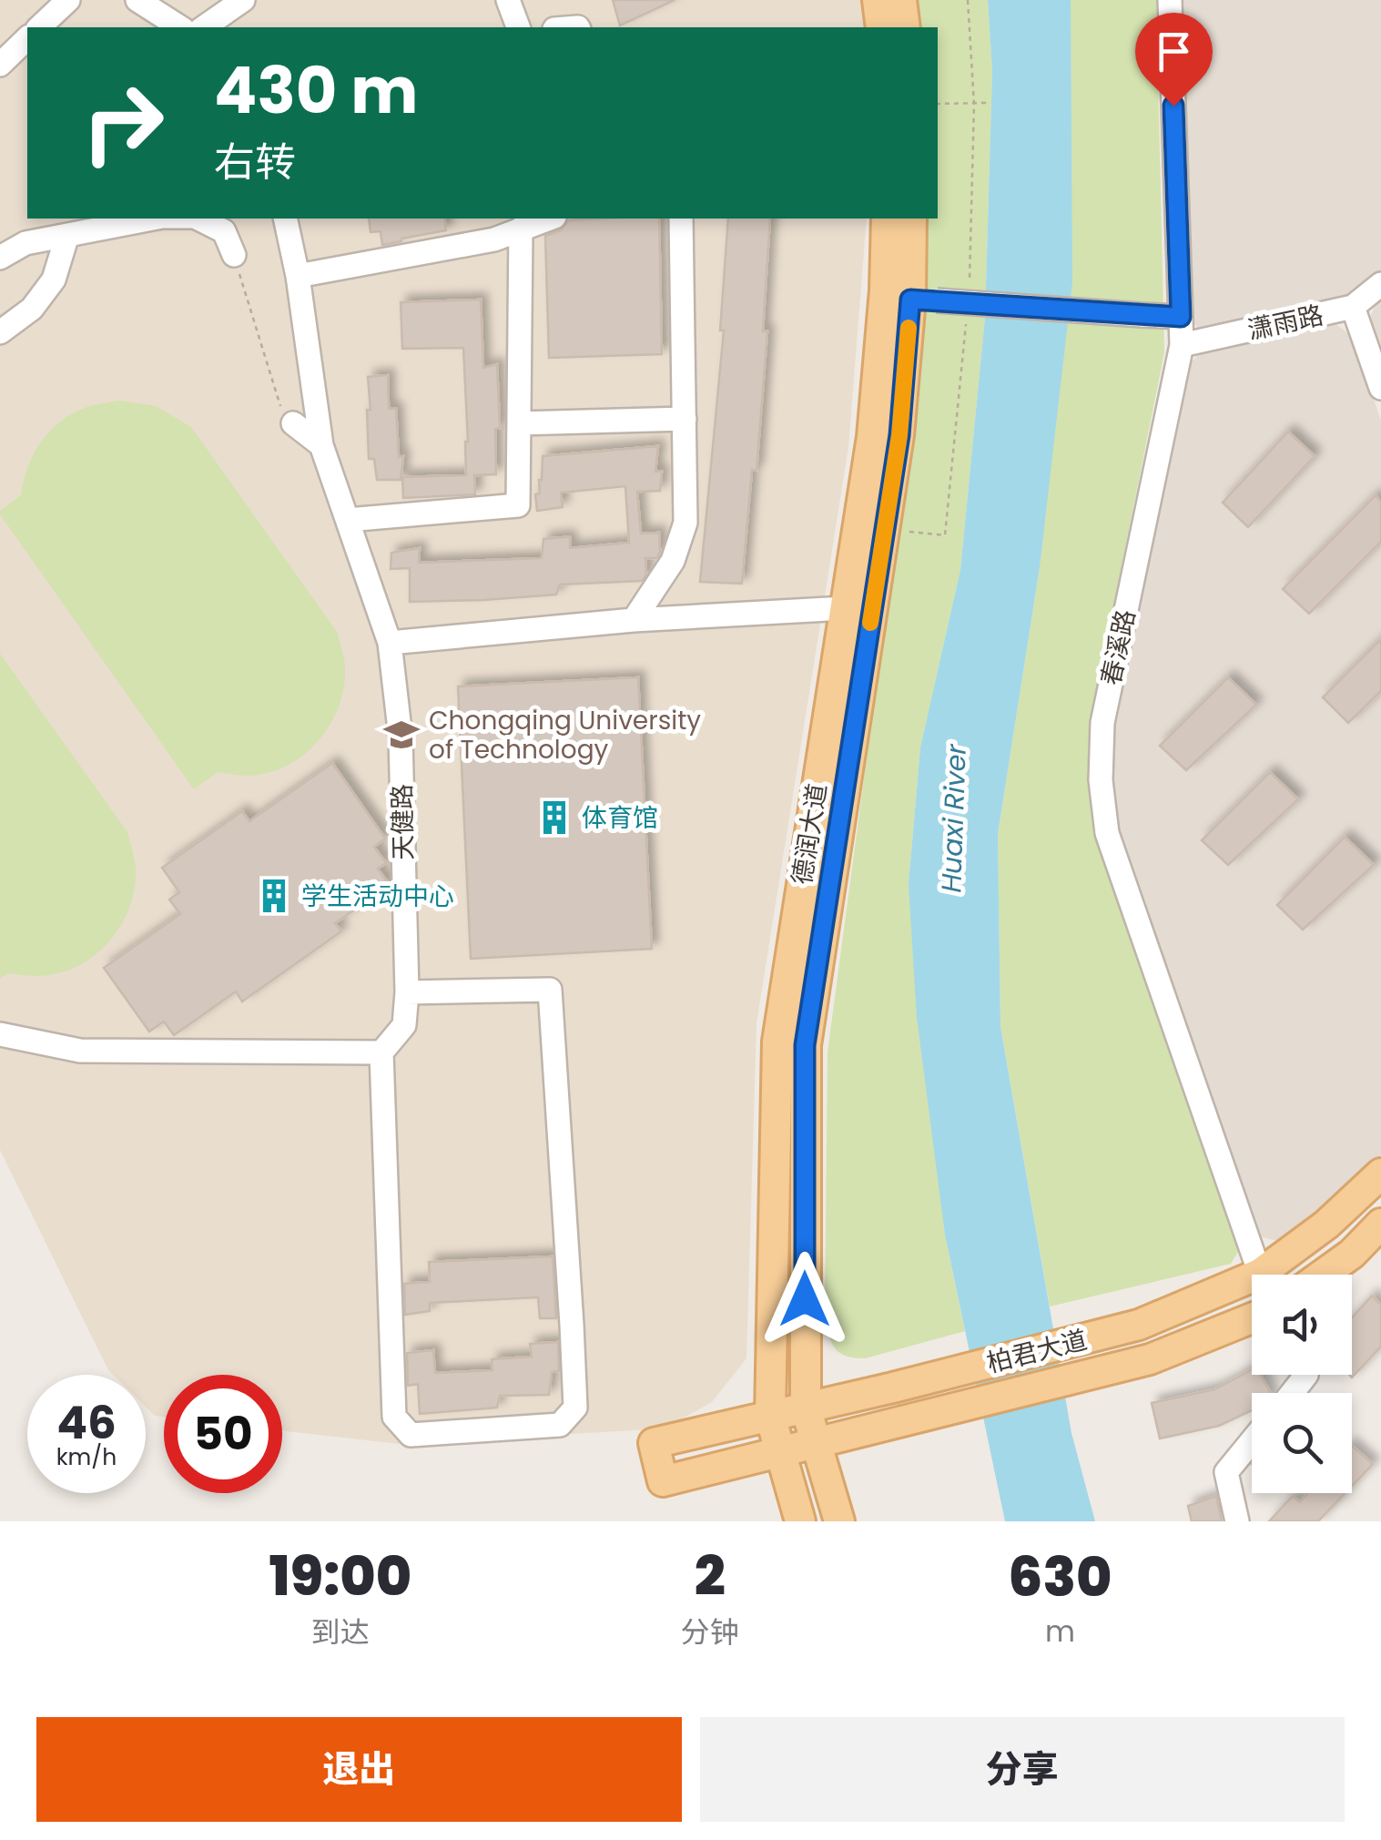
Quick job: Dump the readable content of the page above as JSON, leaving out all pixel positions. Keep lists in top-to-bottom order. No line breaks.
{"streets":{"main road":["德润大道","柏君大道"],"street":["潇雨路","春溪路","天健路"]},"crossings":[["潇雨路","春溪路"],["春溪路","柏君大道"],["德润大道","柏君大道"]],"water":["Huaxi River"],"places":{"school or university":["Chongqing University of Technology"],"building":["体育馆","学生活动中心"]},"page":{"turn":["430 m","右转"],"speed":"46 km/h","limit":"50","eta":["19:00","到达","2","分钟","630","m"],"buttons":["退出","分享"]}}
